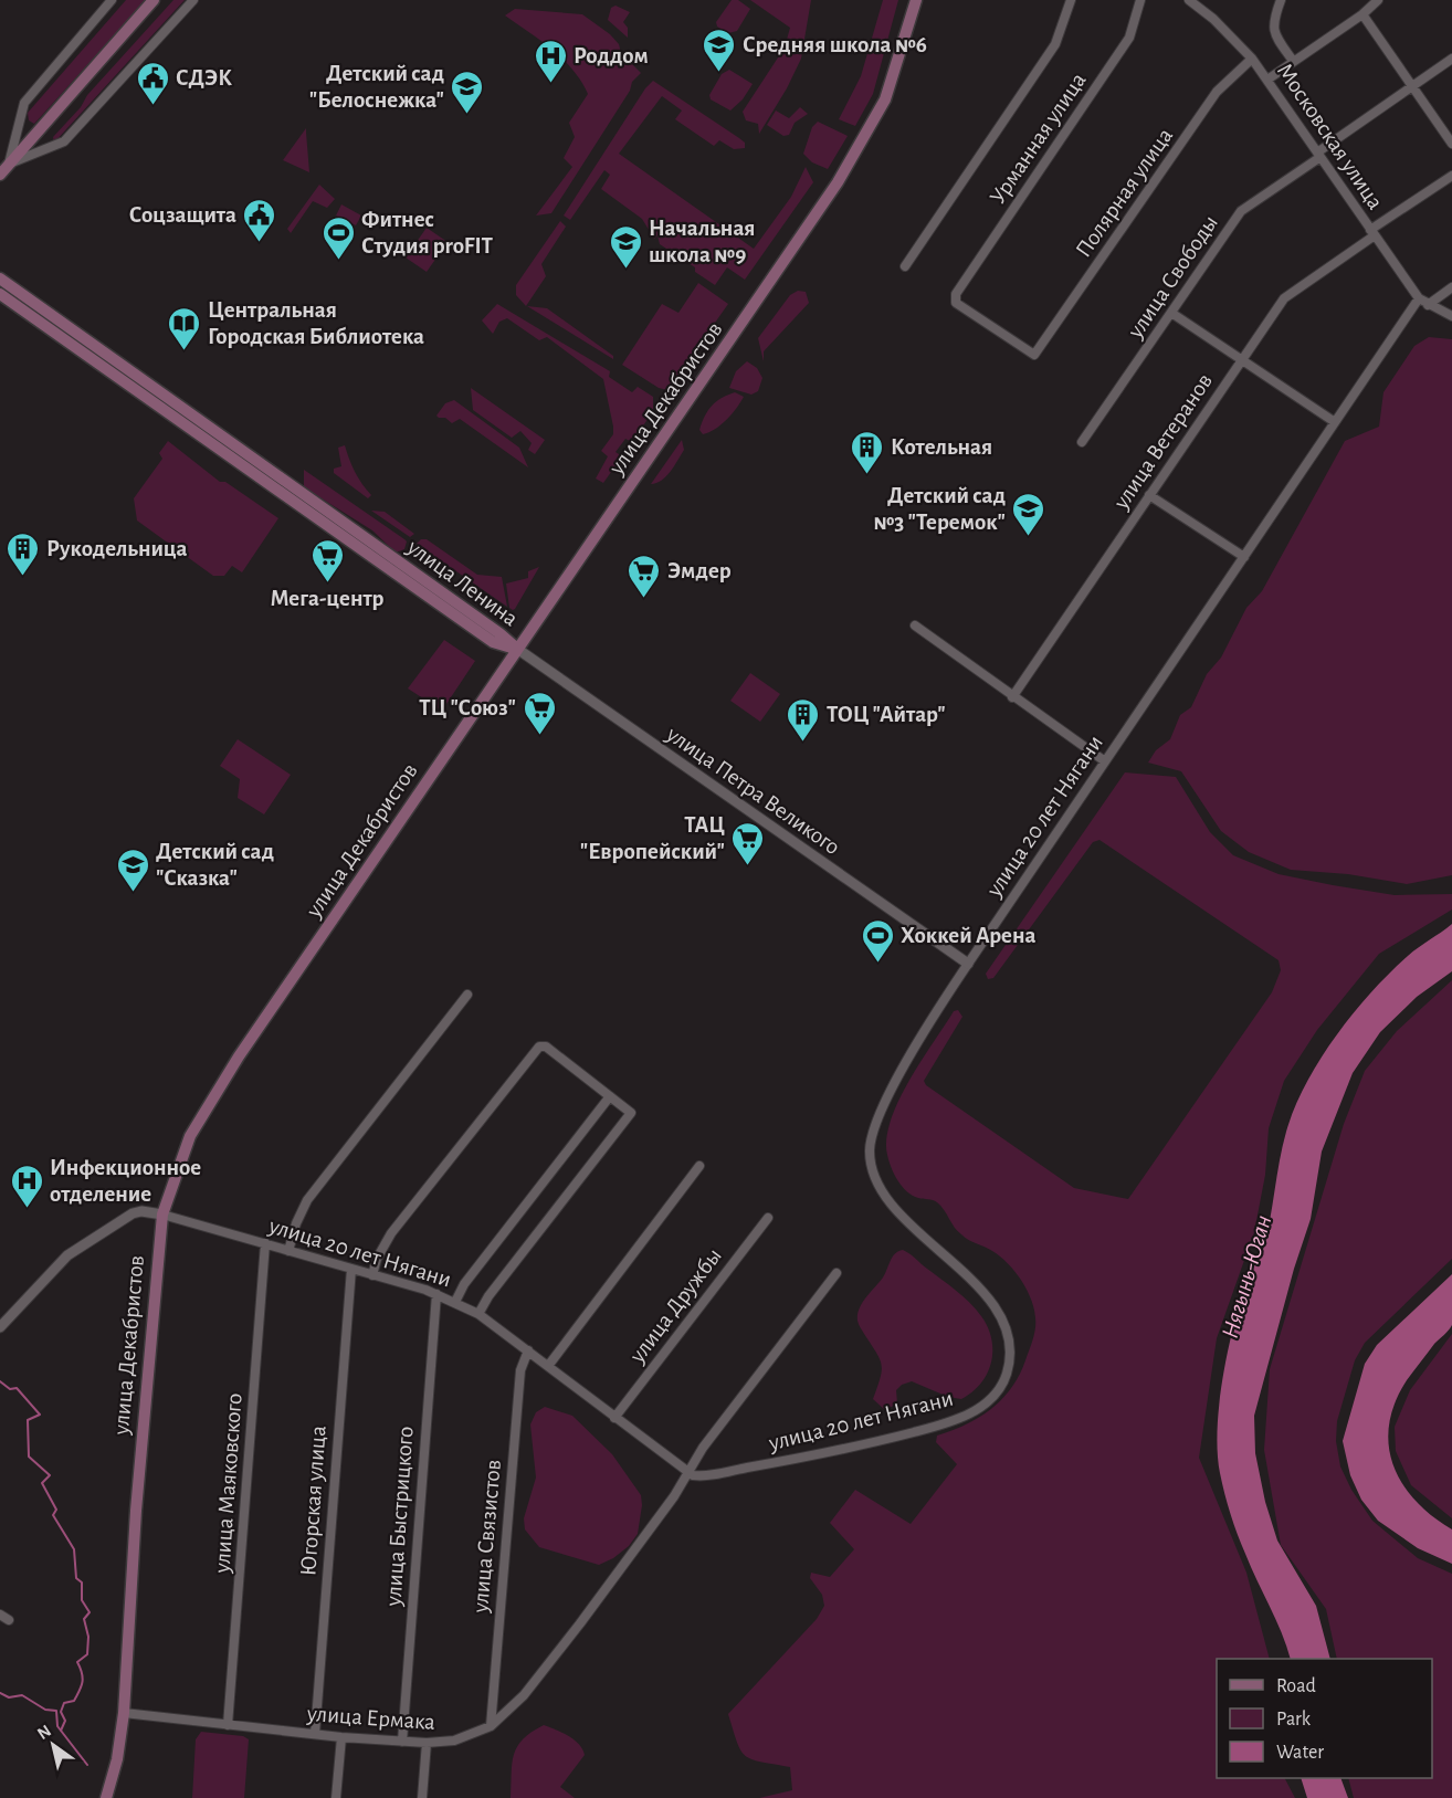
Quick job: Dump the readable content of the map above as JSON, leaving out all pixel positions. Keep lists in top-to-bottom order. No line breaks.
{"streets":{"main road":["улица Декабристов","улица Ленина"],"street":["Московская улица","Урманная улица","Полярная улица","улица Свободы","улица Ветеранов","улица Петра Великого","улица 20 лет Нягани","улица Дружбы","улица Маяковского","Югорская улица","улица Быстрицкого","улица Связистов","улица Ермака"]},"crossings":[["Московская улица","Полярная улица"],["Московская улица","улица Свободы"],["Московская улица","улица Ветеранов"],["Московская улица","улица 20 лет Нягани"],["Урманная улица","Полярная улица"],["улица Декабристов","улица Ленина"],["улица Декабристов","улица Петра Великого"],["улица Декабристов","улица 20 лет Нягани"],["улица Декабристов","улица Ермака"],["улица Ленина","улица Петра Великого"],["улица Петра Великого","улица 20 лет Нягани"],["улица 20 лет Нягани","улица Дружбы"],["улица 20 лет Нягани","улица Маяковского"],["улица 20 лет Нягани","Югорская улица"],["улица 20 лет Нягани","улица Быстрицкого"],["улица 20 лет Нягани","улица Связистов"],["улица 20 лет Нягани","улица Ермака"],["улица Маяковского","улица Ермака"],["Югорская улица","улица Ермака"],["улица Быстрицкого","улица Ермака"],["улица Связистов","улица Ермака"]],"water":["Нягынь-Юган"],"places":{"school or university":["Средняя школа №6","Детский сад \"Белоснежка\"","Начальная школа №9","Детский сад №3 \"Теремок\"","Детский сад \"Сказка\""],"hospital":["Роддом","Инфекционное отделение"],"public building":["СДЭК","Соцзащита"],"sports":["Фитнес Студия proFIT","Хоккей Арена"],"library":["Центральная Городская Библиотека"],"building":["Котельная","Рукодельница","ТОЦ \"Айтар\""],"supermarket":["Мега-центр","Эмдер","ТЦ \"Союз\"","ТАЦ \"Европейский\""]},"legend":["Road","Park","Water"],"north":"top left"}
